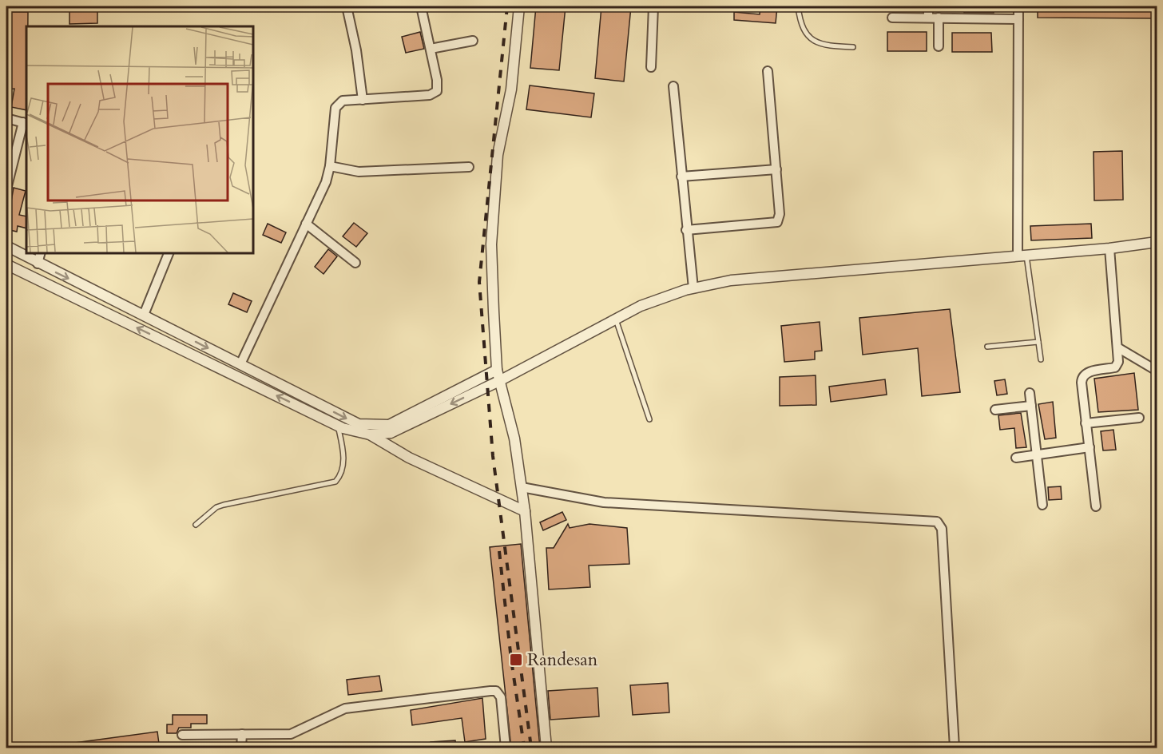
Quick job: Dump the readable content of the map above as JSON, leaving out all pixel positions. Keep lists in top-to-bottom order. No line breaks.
{"places":{"transit":["Randesan"]}}
